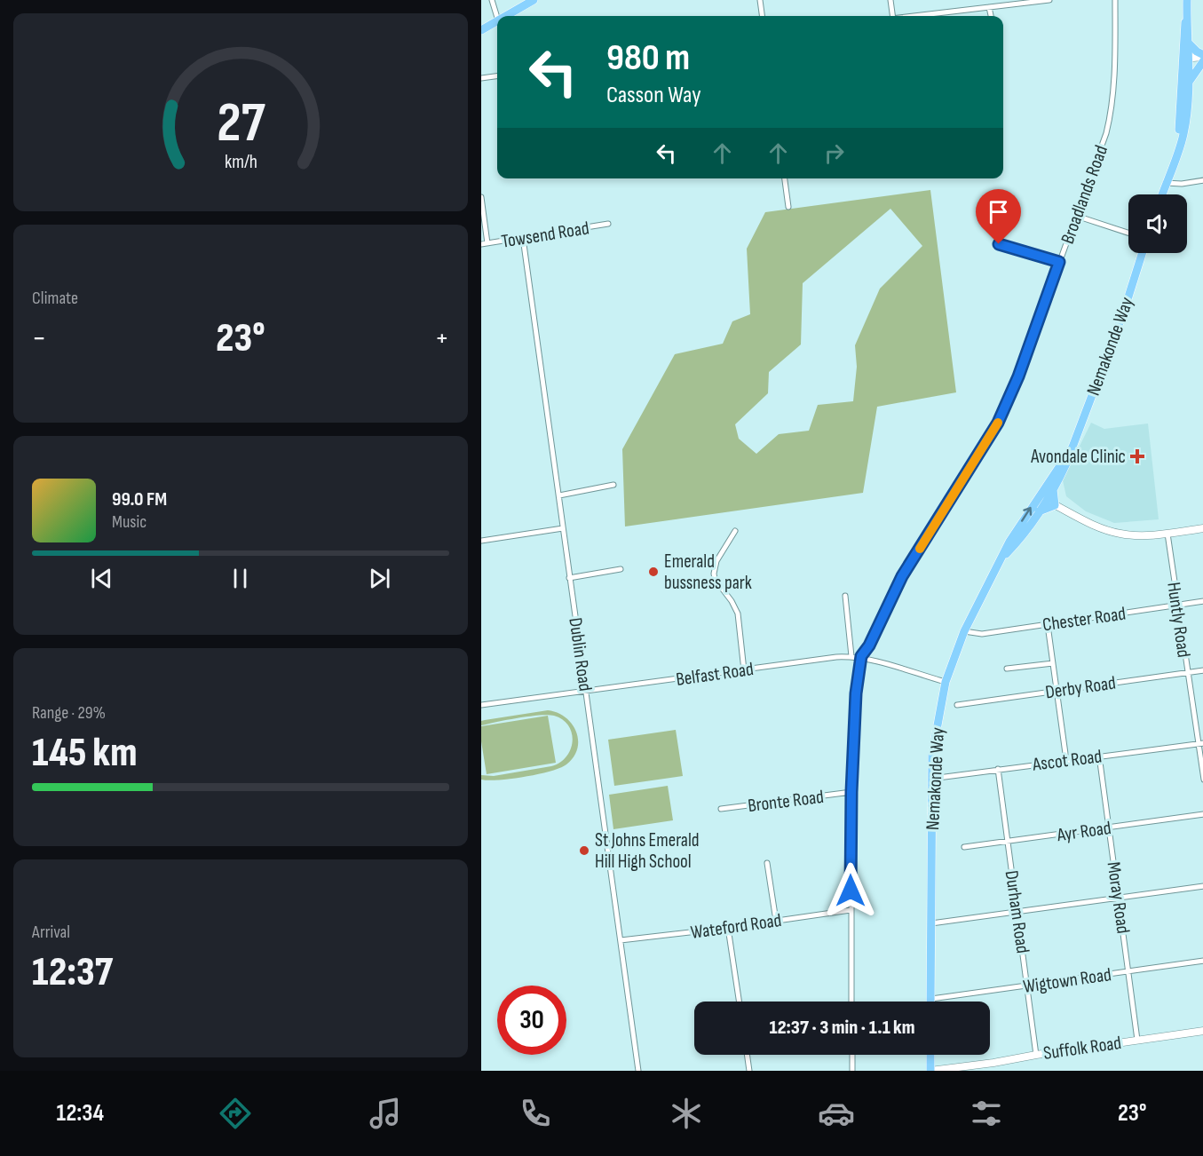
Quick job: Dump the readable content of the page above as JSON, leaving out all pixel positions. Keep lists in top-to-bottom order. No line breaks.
{"streets":{"highway":["Nemakonde Way"],"street":["Broadlands Road","Towsend Road","Chester Road","Huntly Road","Dublin Road","Belfast Road","Derby Road","Ascot Road","Bronte Road","Ayr Road","Moray Road","Durham Road","Wateford Road","Wigtown Road","Suffolk Road"]},"crossings":[["Broadlands Road","Belfast Road"],["Broadlands Road","Bronte Road"],["Broadlands Road","Wateford Road"],["Towsend Road","Dublin Road"],["Nemakonde Way","Chester Road"],["Nemakonde Way","Belfast Road"],["Nemakonde Way","Ascot Road"],["Nemakonde Way","Wigtown Road"],["Chester Road","Huntly Road"],["Huntly Road","Derby Road"],["Huntly Road","Ascot Road"],["Dublin Road","Belfast Road"],["Dublin Road","Wateford Road"],["Ascot Road","Moray Road"],["Ascot Road","Durham Road"],["Ayr Road","Moray Road"],["Ayr Road","Durham Road"],["Moray Road","Wigtown Road"],["Moray Road","Suffolk Road"],["Durham Road","Wigtown Road"],["Durham Road","Suffolk Road"]],"places":{"health":["Avondale Clinic"],"other":["Emerald bussness park","St Johns Emerald Hill High School"]},"page":{"turn":["980 m","Casson Way"],"tile":["Climate",["Range · 29%","145 km"],["Arrival","12:37"]],"heat":["−","23°","+"],"song":["99.0 FM","Music"],"limit":"30","trip":"12:37 · 3 min · 1.1 km","tabs":["12:34","23°"],"gauge":["27","km/h"]}}
